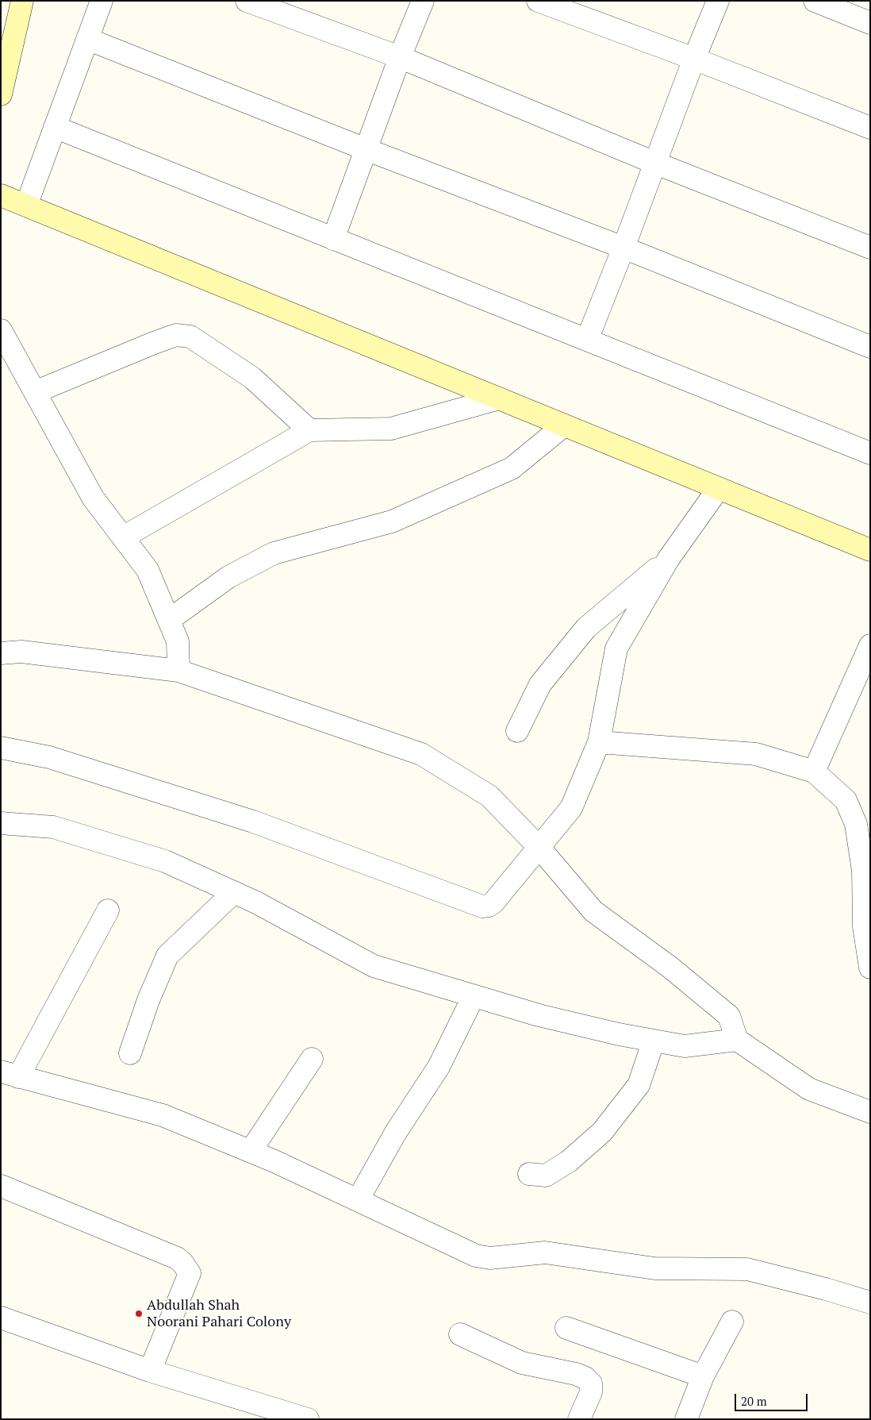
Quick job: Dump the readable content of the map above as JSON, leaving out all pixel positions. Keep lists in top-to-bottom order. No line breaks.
{"places":["Abdullah Shah Noorani Pahari Colony"],"scale_bar":"20 m"}
